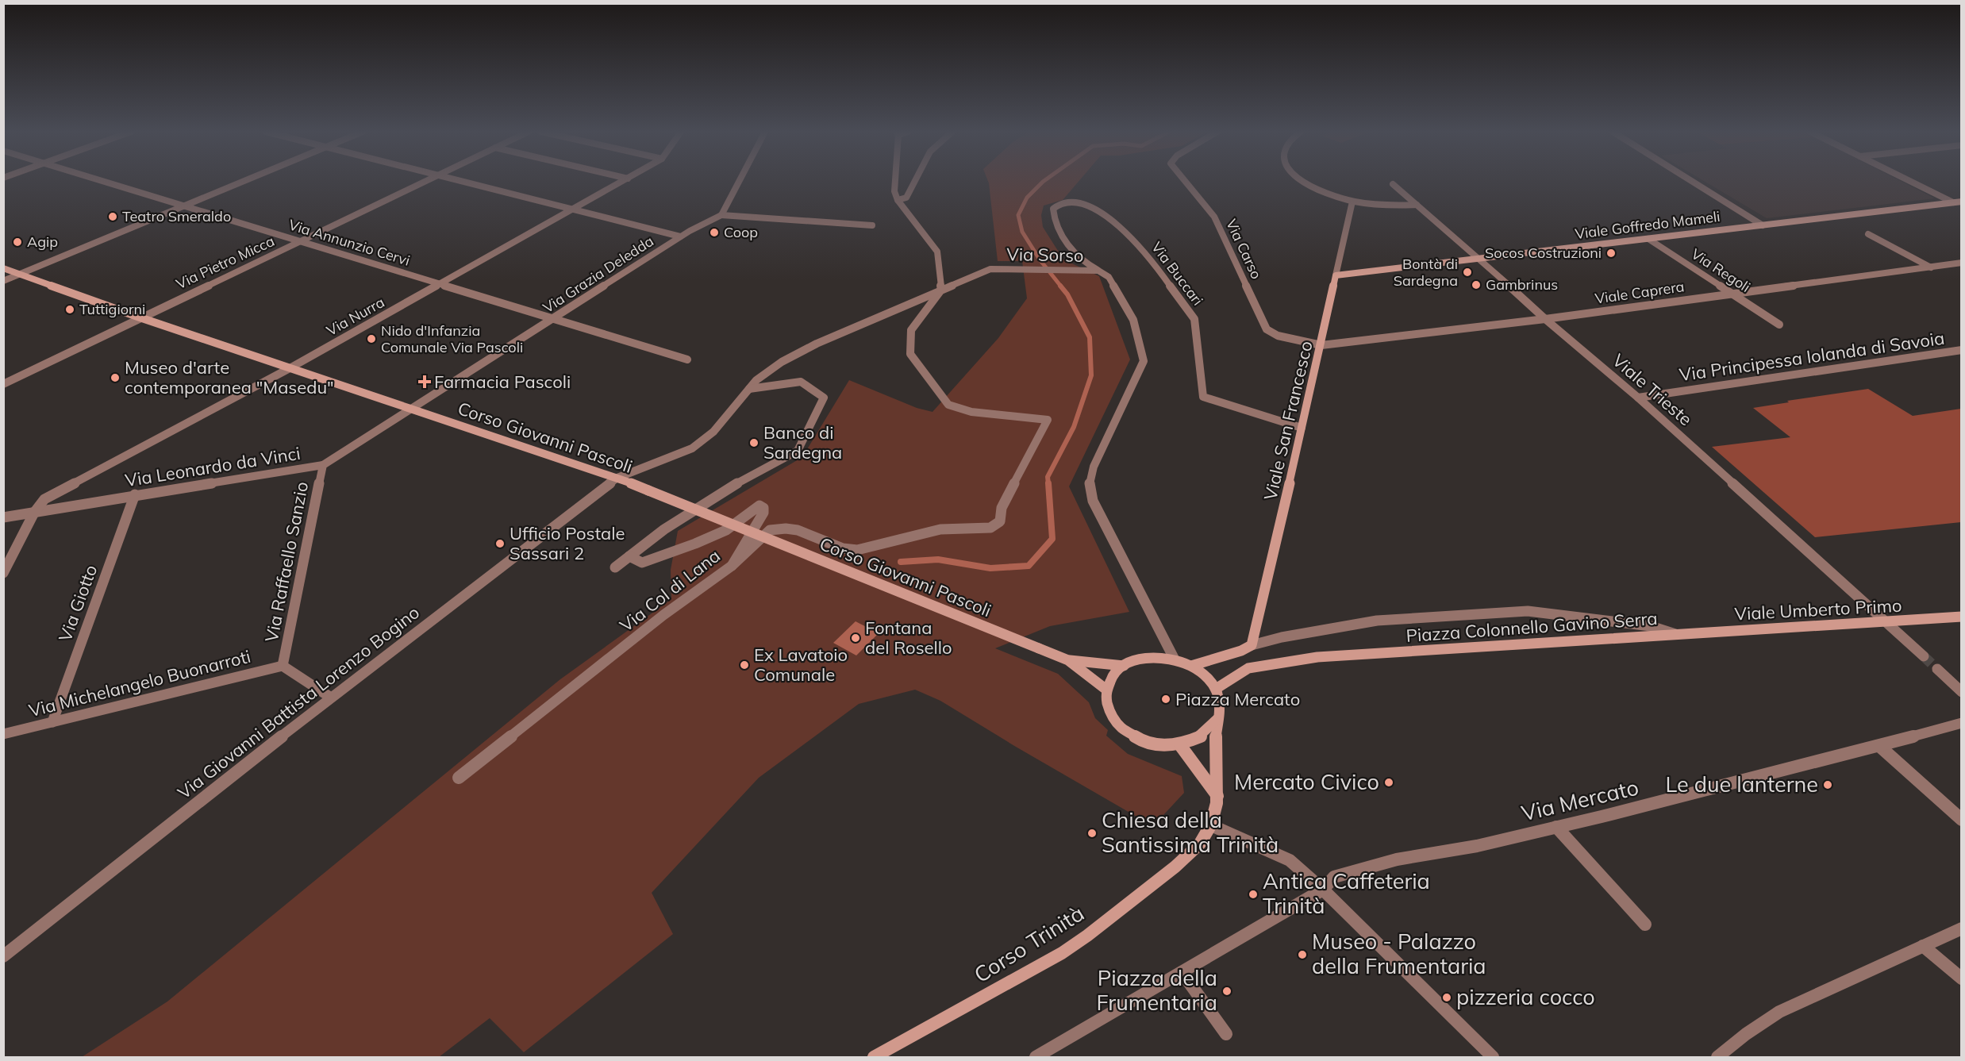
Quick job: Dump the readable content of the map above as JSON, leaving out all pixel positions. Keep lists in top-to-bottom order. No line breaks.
{"streets":{"main road":["Viale Goffredo Mameli","Viale San Francesco","Corso Giovanni Pascoli","Viale Umberto Primo","Piazza Colonnello Gavino Serra","Corso Trinità"],"street":["Via Annunzio Cervi","Via Carso","Via Sorso","Via Pietro Micca","Via Regoli","Via Buccari","Via Grazia Deledda","Viale Caprera","Via Nurra","Via Principessa Iolanda di Savoia","Viale Trieste","Via Leonardo da Vinci","Via Raffaello Sanzio","Via Col di Lana","Via Giotto","Via Michelangelo Buonarroti","Via Giovanni Battista Lorenzo Bogino","Via Mercato"]},"crossings":[["Viale Goffredo Mameli","Via Regoli"],["Viale Goffredo Mameli","Viale Trieste"],["Viale Goffredo Mameli","Viale San Francesco"],["Via Annunzio Cervi","Via Pietro Micca"],["Via Annunzio Cervi","Via Grazia Deledda"],["Via Annunzio Cervi","Via Nurra"],["Via Carso","Viale Caprera"],["Via Carso","Viale San Francesco"],["Via Sorso","Via Buccari"],["Via Sorso","Corso Giovanni Pascoli"],["Via Sorso","Piazza Colonnello Gavino Serra"],["Via Sorso","Via Giovanni Battista Lorenzo Bogino"],["Via Pietro Micca","Corso Giovanni Pascoli"],["Via Regoli","Viale Caprera"],["Via Buccari","Viale San Francesco"],["Via Grazia Deledda","Corso Giovanni Pascoli"],["Via Grazia Deledda","Via Leonardo da Vinci"],["Viale Caprera","Viale Trieste"],["Viale Caprera","Viale San Francesco"],["Via Nurra","Corso Giovanni Pascoli"],["Via Nurra","Via Leonardo da Vinci"],["Via Principessa Iolanda di Savoia","Viale Trieste"],["Viale Trieste","Viale Umberto Primo"],["Viale San Francesco","Piazza Colonnello Gavino Serra"],["Corso Giovanni Pascoli","Via Leonardo da Vinci"],["Corso Giovanni Pascoli","Piazza Colonnello Gavino Serra"],["Corso Giovanni Pascoli","Via Giovanni Battista Lorenzo Bogino"],["Via Leonardo da Vinci","Via Raffaello Sanzio"],["Via Leonardo da Vinci","Via Giotto"],["Via Raffaello Sanzio","Via Michelangelo Buonarroti"],["Via Giotto","Via Michelangelo Buonarroti"],["Viale Umberto Primo","Piazza Colonnello Gavino Serra"]],"places":{"other":["Teatro Smeraldo","Coop","Agip","Socos Costruzioni","Bontà di Sardegna","Gambrinus","Tuttigiorni","Nido d'Infanzia Comunale Via Pascoli","Museo d'arte contemporanea \"Masedu\"","Banco di Sardegna","Ufficio Postale Sassari 2","Fontana del Rosello","Ex Lavatoio Comunale","Piazza Mercato","Mercato Civico","Le due lanterne","Chiesa della Santissima Trinità","Antica Caffeteria Trinità","Museo - Palazzo della Frumentaria","Piazza della Frumentaria","pizzeria cocco"],"health":["Farmacia Pascoli"]}}
